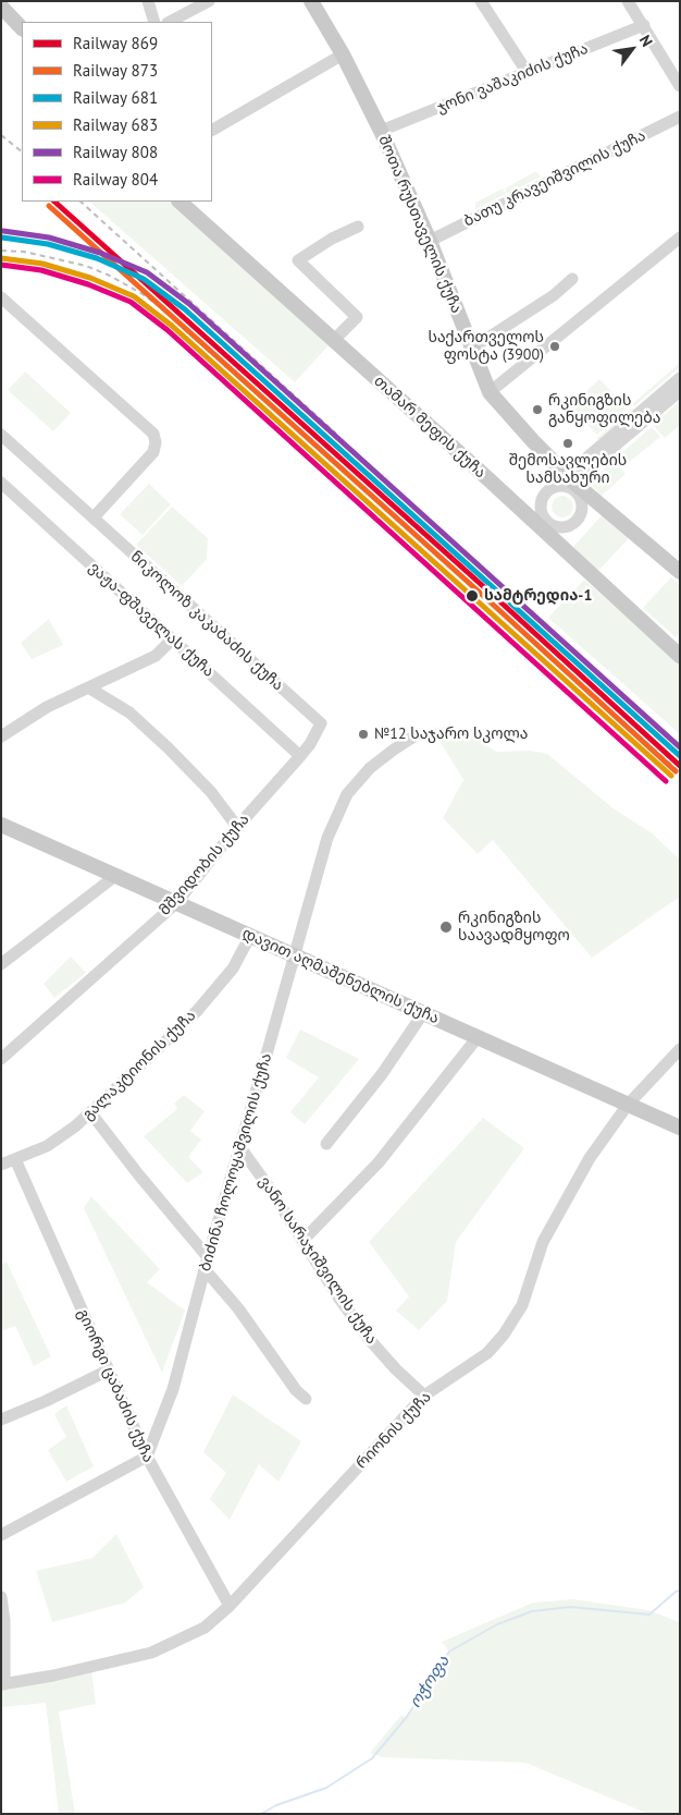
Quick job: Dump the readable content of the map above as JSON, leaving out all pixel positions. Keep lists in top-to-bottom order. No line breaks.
{"streets":{"main road":["შოთა რუსთაველის ქუჩა","თამარ მეფის ქუჩა","დავით აღმაშენებლის ქუჩა"],"street":["ჯონი ვაშაკიძის ქუჩა","ბათუ კრავეიშვილის ქუჩა","ვაჟა-ფშაველას ქუჩა","ნიკოლოზ კაკაბაძის ქუჩა","მშვიდობის ქუჩა","გალაკტიონის ქუჩა","ბიძინა ჩოლოყაშვილის ქუჩა","ვანო სარაჯიშვილის ქუჩა","გიორგი ცაბაძის ქუჩა","რიონის ქუჩა"]},"crossings":[["ჯონი ვაშაკიძის ქუჩა","შოთა რუსთაველის ქუჩა"],["ბათუ კრავეიშვილის ქუჩა","შოთა რუსთაველის ქუჩა"],["ვაჟა-ფშაველას ქუჩა","მშვიდობის ქუჩა"],["ნიკოლოზ კაკაბაძის ქუჩა","მშვიდობის ქუჩა"],["მშვიდობის ქუჩა","დავით აღმაშენებლის ქუჩა"],["დავით აღმაშენებლის ქუჩა","გალაკტიონის ქუჩა"],["დავით აღმაშენებლის ქუჩა","ბიძინა ჩოლოყაშვილის ქუჩა"],["დავით აღმაშენებლის ქუჩა","რიონის ქუჩა"],["გალაკტიონის ქუჩა","გიორგი ცაბაძის ქუჩა"],["ბიძინა ჩოლოყაშვილის ქუჩა","ვანო სარაჯიშვილის ქუჩა"],["ბიძინა ჩოლოყაშვილის ქუჩა","გიორგი ცაბაძის ქუჩა"],["ვანო სარაჯიშვილის ქუჩა","რიონის ქუჩა"],["გიორგი ცაბაძის ქუჩა","რიონის ქუჩა"]],"water":["ოჭოფა"],"places":["საქართველოს ფოსტა (3900)","რკინიგზის განყოფილება","შემოსავლების სამსახური","სამტრედია-1","№12 საჯარო სკოლა","რკინიგზის საავადმყოფო"],"lines":["rail line 869","rail line 873","rail line 808","rail line 681","rail line 683","rail line 804"],"legend":["Railway 869","Railway 873","Railway 681","Railway 683","Railway 808","Railway 804"],"north":"top right"}
